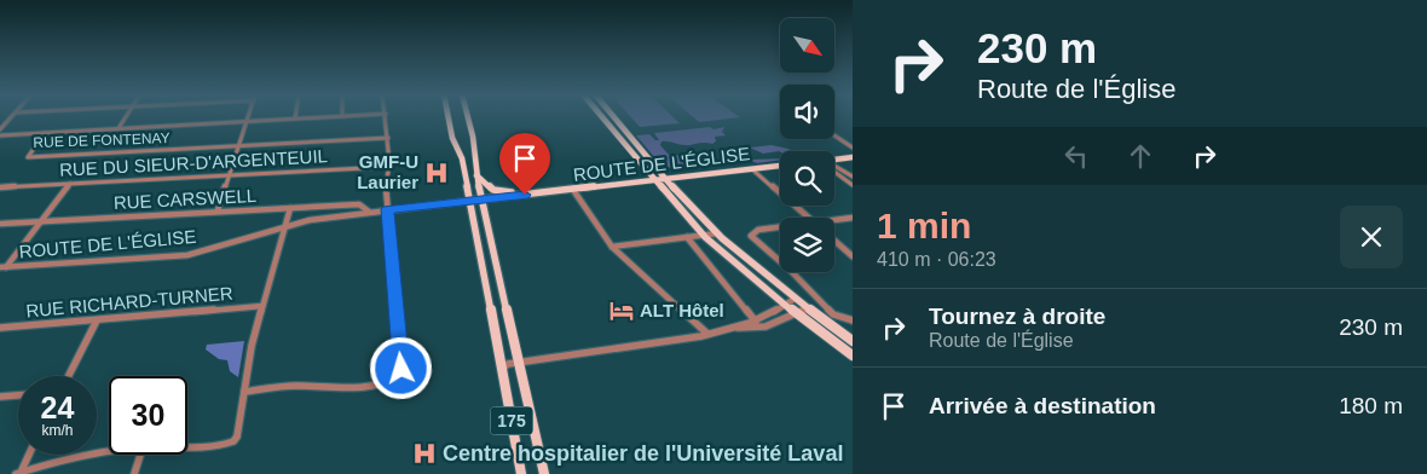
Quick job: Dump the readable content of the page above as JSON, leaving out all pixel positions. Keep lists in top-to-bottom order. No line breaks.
{"streets":{"main road":["ROUTE DE L'ÉGLISE","175"],"street":["RUE DE FONTENAY","RUE DU SIEUR-D'ARGENTEUIL","RUE CARSWELL","RUE RICHARD-TURNER"]},"crossings":[["ROUTE DE L'ÉGLISE","RUE CARSWELL"],["ROUTE DE L'ÉGLISE","175"]],"places":{"hospital":["GMF-U Laurier","Centre hospitalier de l'Université Laval"],"hotel":["ALT Hôtel"]},"north":"bottom right","page":{"turn":["230 m","Route de l'Église"],"heading":["1 min","410 m · 06:23"],"list":[{"name":"Tournez à droite","note":"Route de l'Église","value":"230 m"},{"name":"Arrivée à destination","value":"180 m"}],"speed":"24 km/h","limit":"30"}}
